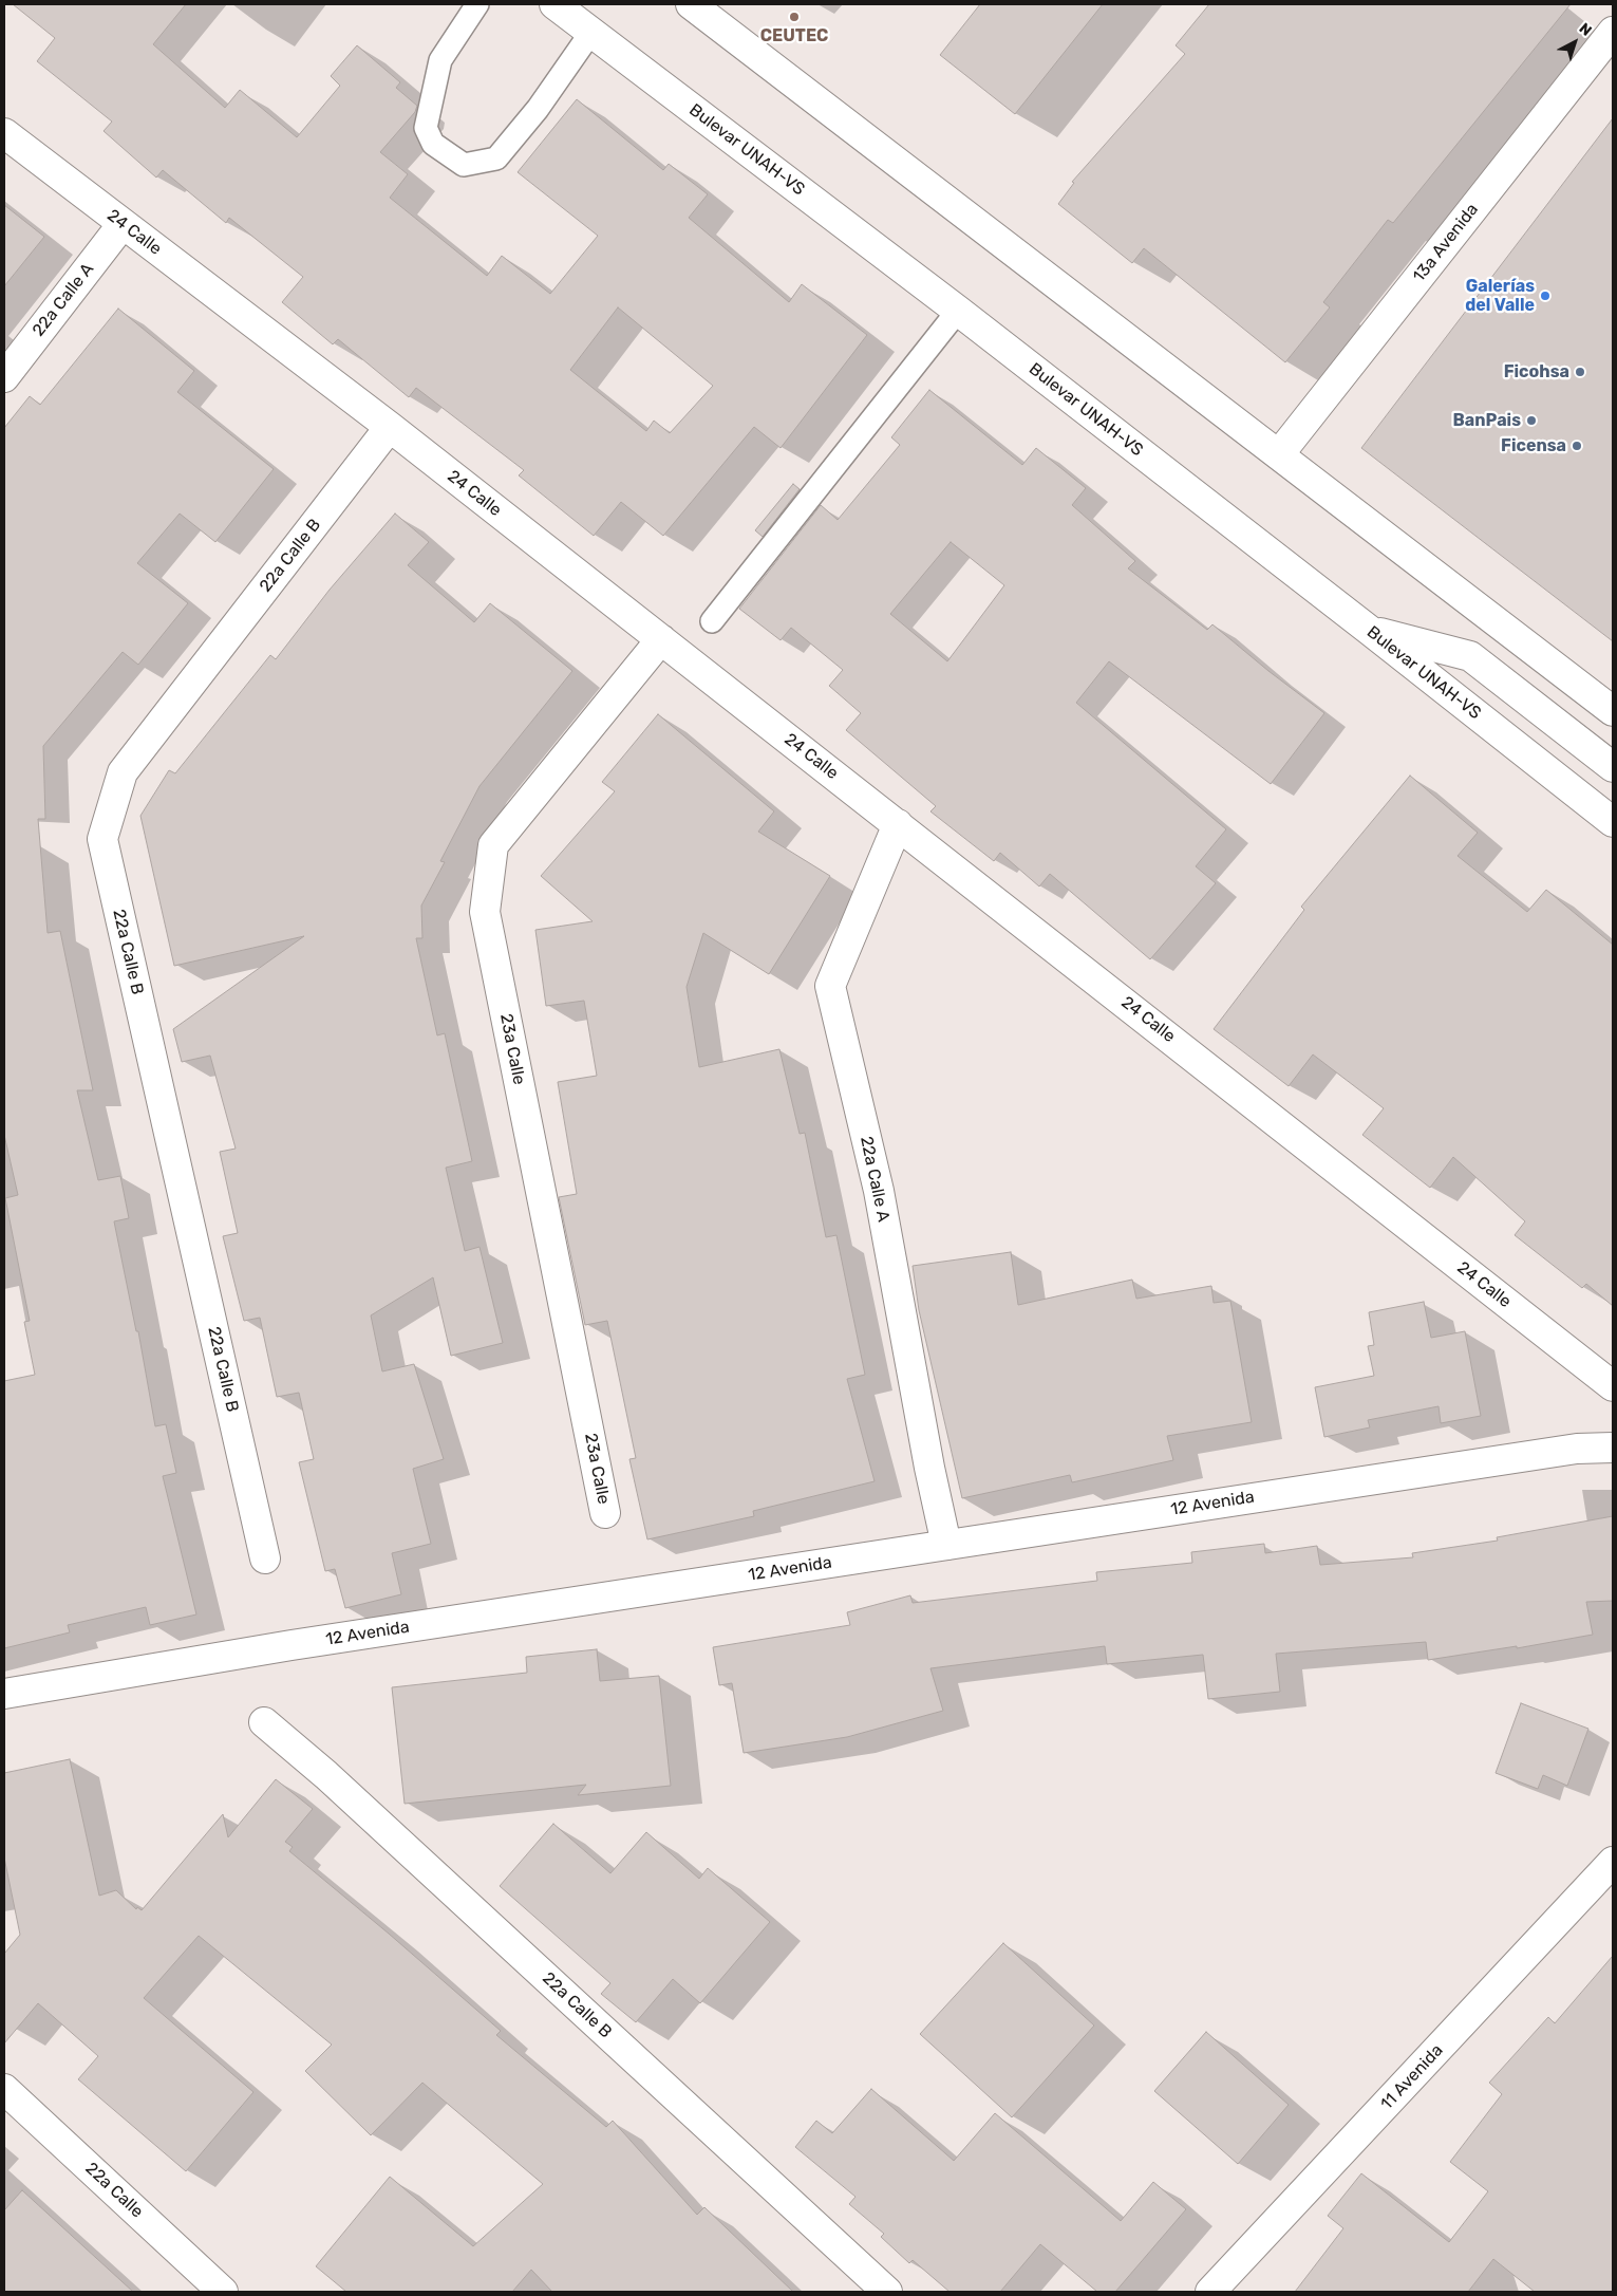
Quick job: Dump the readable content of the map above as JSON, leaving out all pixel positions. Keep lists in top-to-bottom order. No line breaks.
{"streets":{"street":["Bulevar UNAH-VS","24 Calle","13a Avenida","22a Calle A","22a Calle B","23a Calle","12 Avenida","11 Avenida","22a Calle"]},"crossings":[["24 Calle","22a Calle A"],["24 Calle","22a Calle B"],["24 Calle","23a Calle"],["22a Calle A","12 Avenida"]],"places":["CEUTEC","Galerías del Valle","Ficohsa","BanPais","Ficensa"],"north":"top right"}
